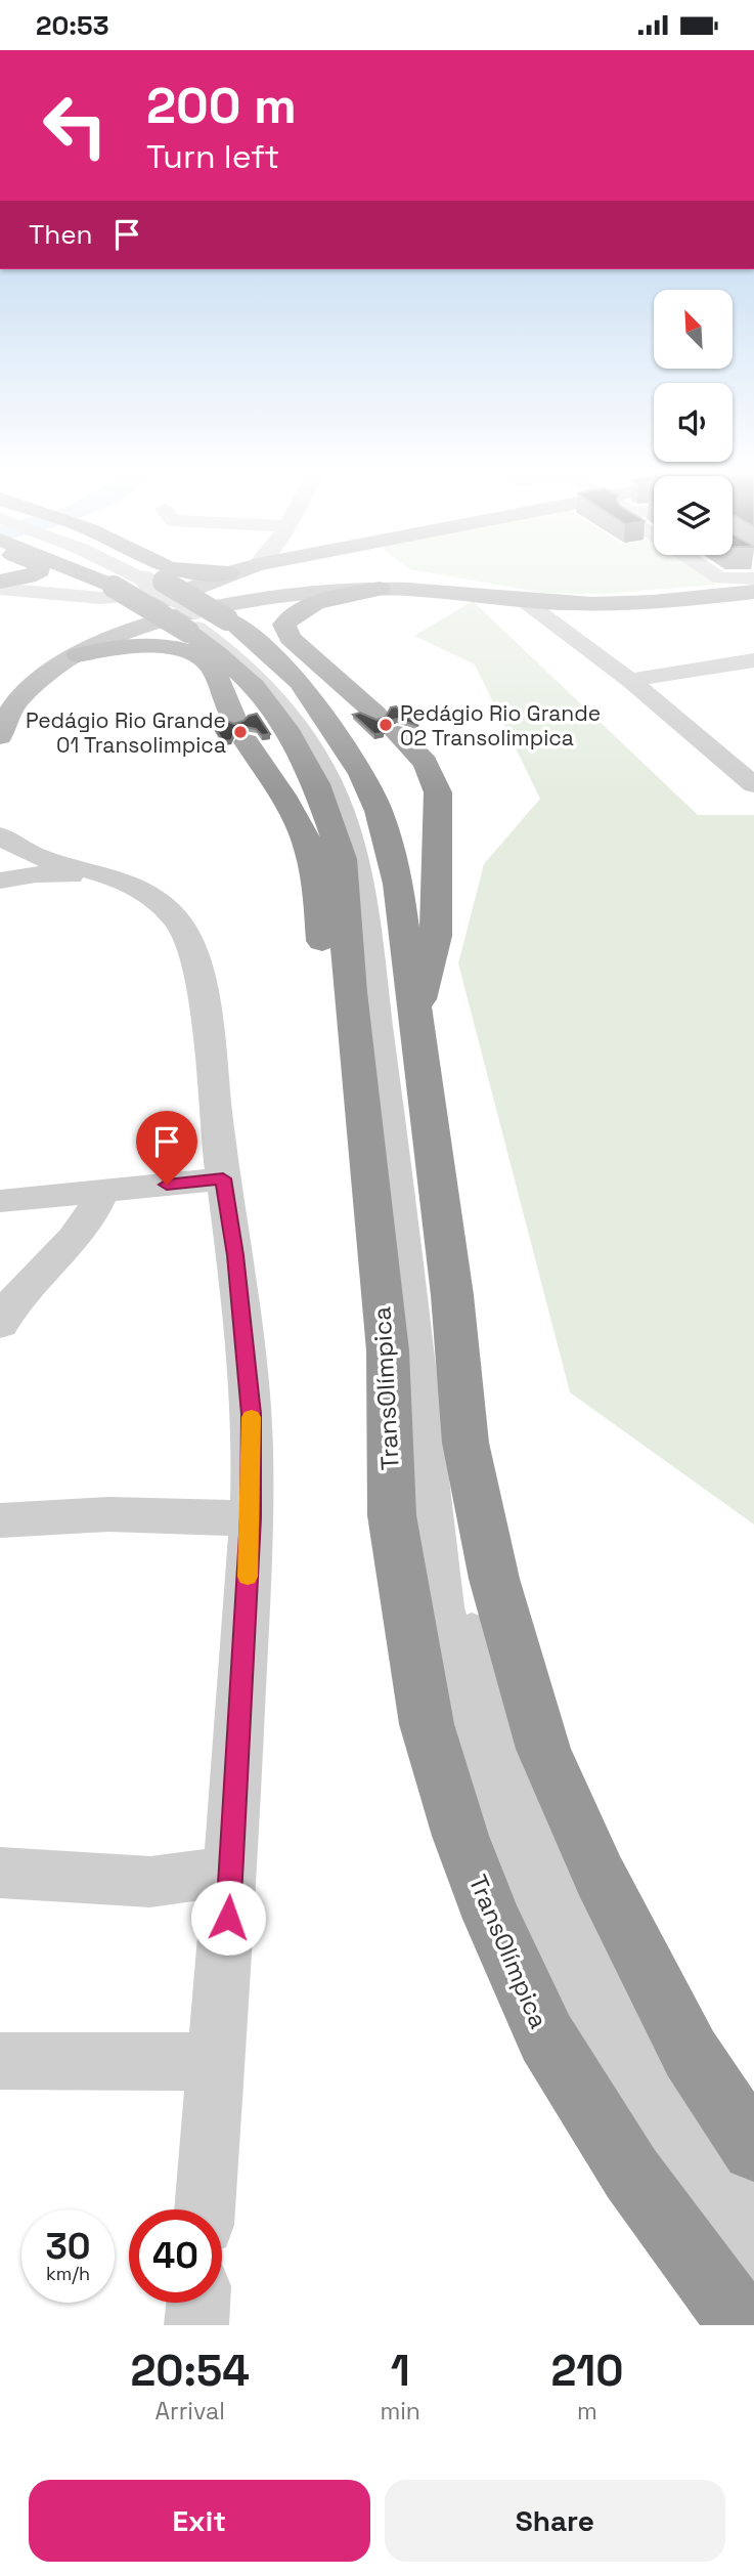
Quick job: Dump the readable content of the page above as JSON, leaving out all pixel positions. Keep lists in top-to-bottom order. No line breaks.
{"streets":{"highway":["TransOlímpica"]},"places":["Pedágio Rio Grande 02 Transolimpica","Pedágio Rio Grande 01 Transolimpica"],"north":"top left","page":{"status":"20:53","turn":["200 m","Turn left"],"then":"Then","speed":"30 km/h","limit":"40","eta":["20:54","Arrival","1","min","210","m"],"buttons":["Exit","Share"]}}
